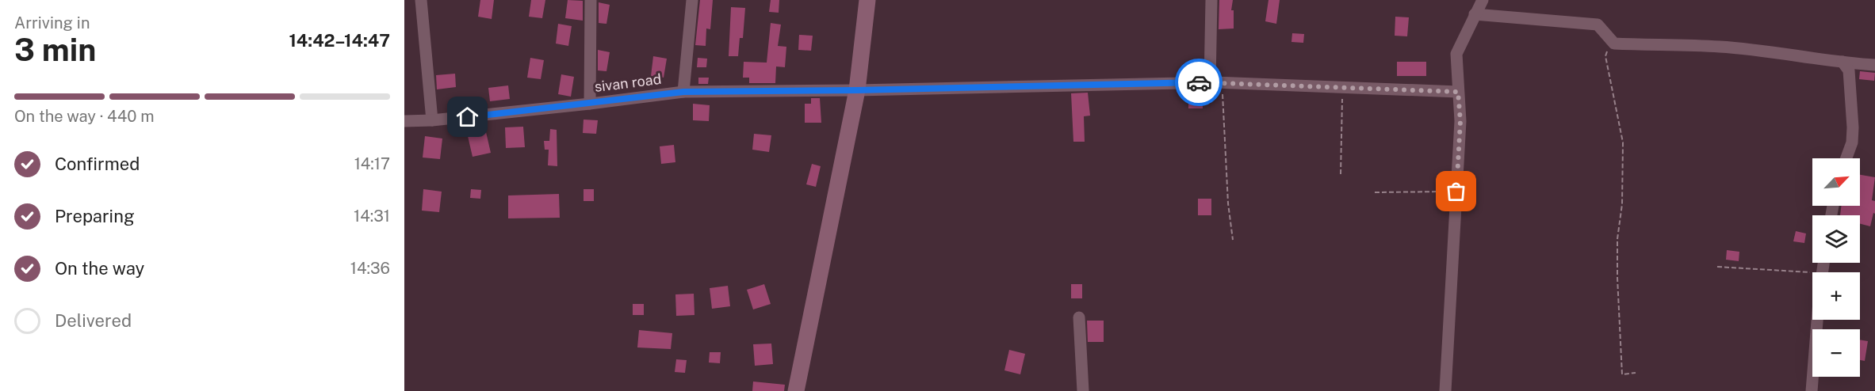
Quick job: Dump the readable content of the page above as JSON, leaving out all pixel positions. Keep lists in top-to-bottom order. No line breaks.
{"streets":{"street":["sivan road"]},"north":"top right","page":{"heading":["3 min","Arriving in","14:42–14:47"],"bar":"On the way · 440 m","list":[["Confirmed","14:17"],["Preparing","14:31"],["On the way","14:36"],"Delivered"],"map_buttons":["+","−"]}}
